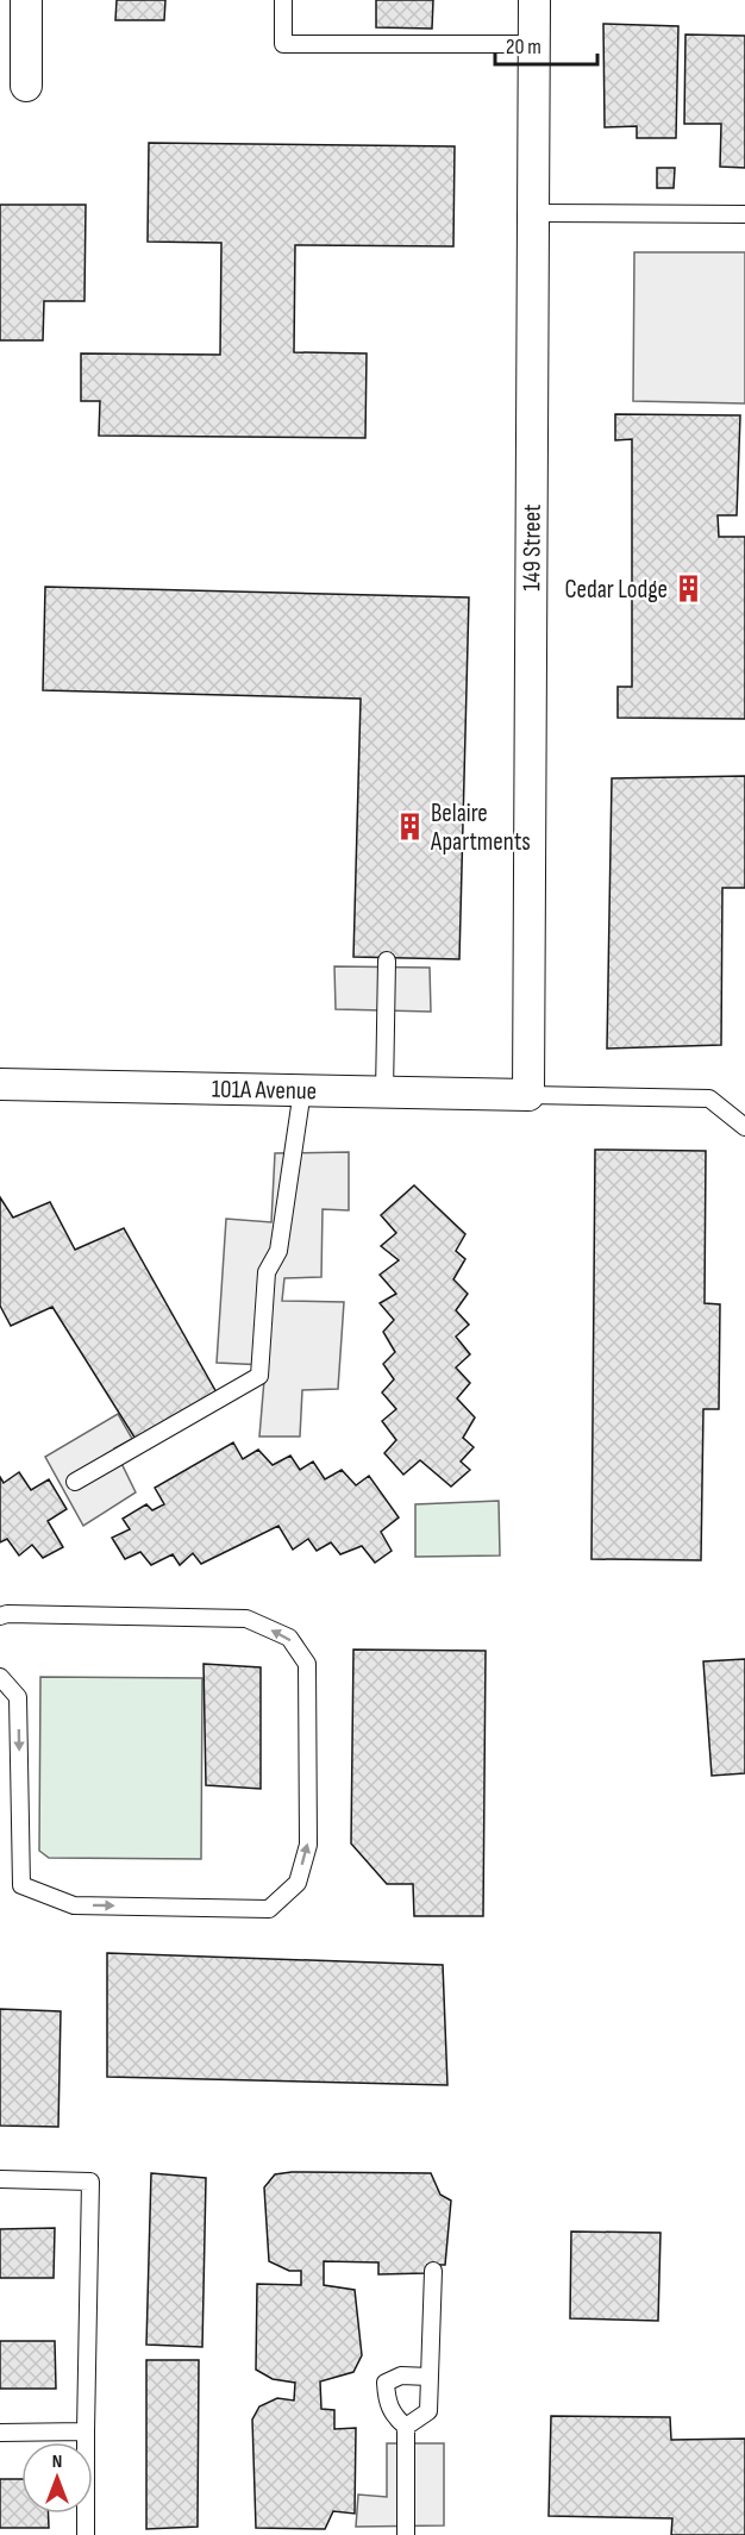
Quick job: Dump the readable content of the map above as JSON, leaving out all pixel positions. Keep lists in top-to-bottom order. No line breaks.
{"streets":{"street":["149 Street","101A Avenue"]},"crossings":[["149 Street","101A Avenue"]],"places":{"building":["Cedar Lodge","Belaire Apartments"]},"scale_bar":"20 m","north":"top"}
